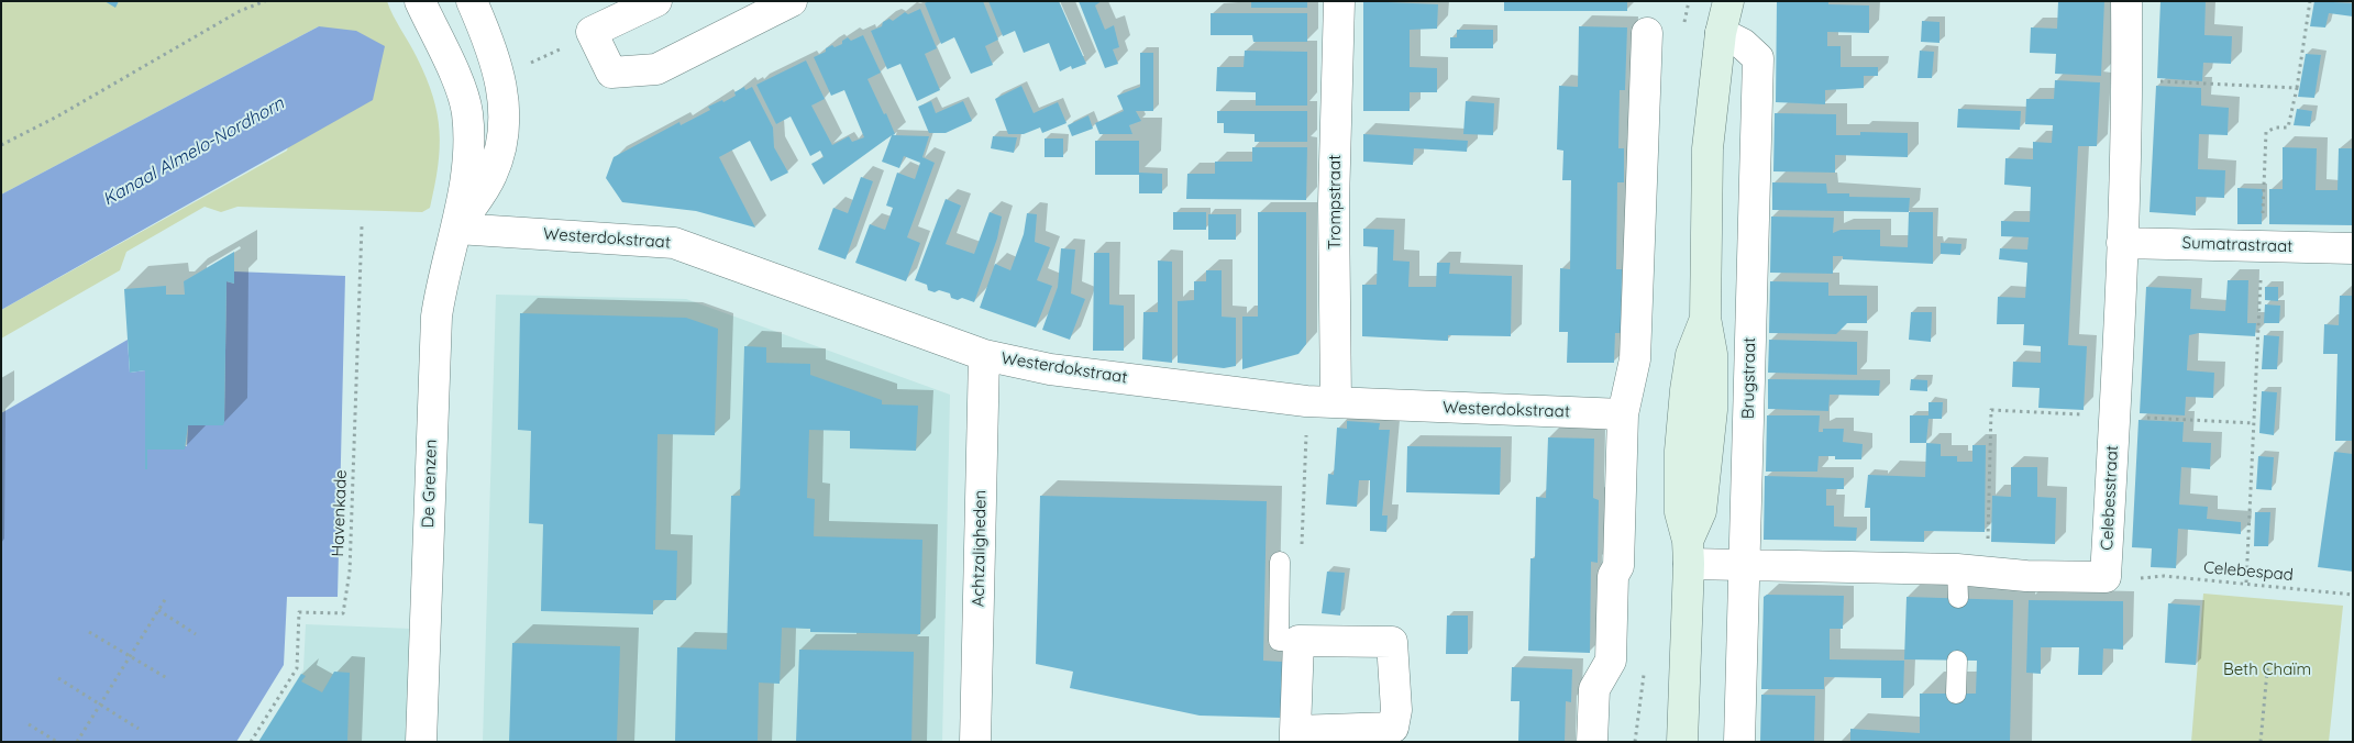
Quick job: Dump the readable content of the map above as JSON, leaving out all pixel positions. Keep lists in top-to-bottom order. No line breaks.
{"streets":{"street":["Trompstraat","Westerdokstraat","Sumatrastraat","Brugstraat","De Grenzen","Celebesstraat","Achtzaligheden"],"path":["Havenkade","Celebespad"]},"crossings":[["Trompstraat","Westerdokstraat"],["Westerdokstraat","De Grenzen"],["Westerdokstraat","Achtzaligheden"],["Sumatrastraat","Celebesstraat"],["Brugstraat","Celebesstraat"]],"water":["Kanaal Almelo-Nordhorn"],"parks":["Beth Chaïm"]}
